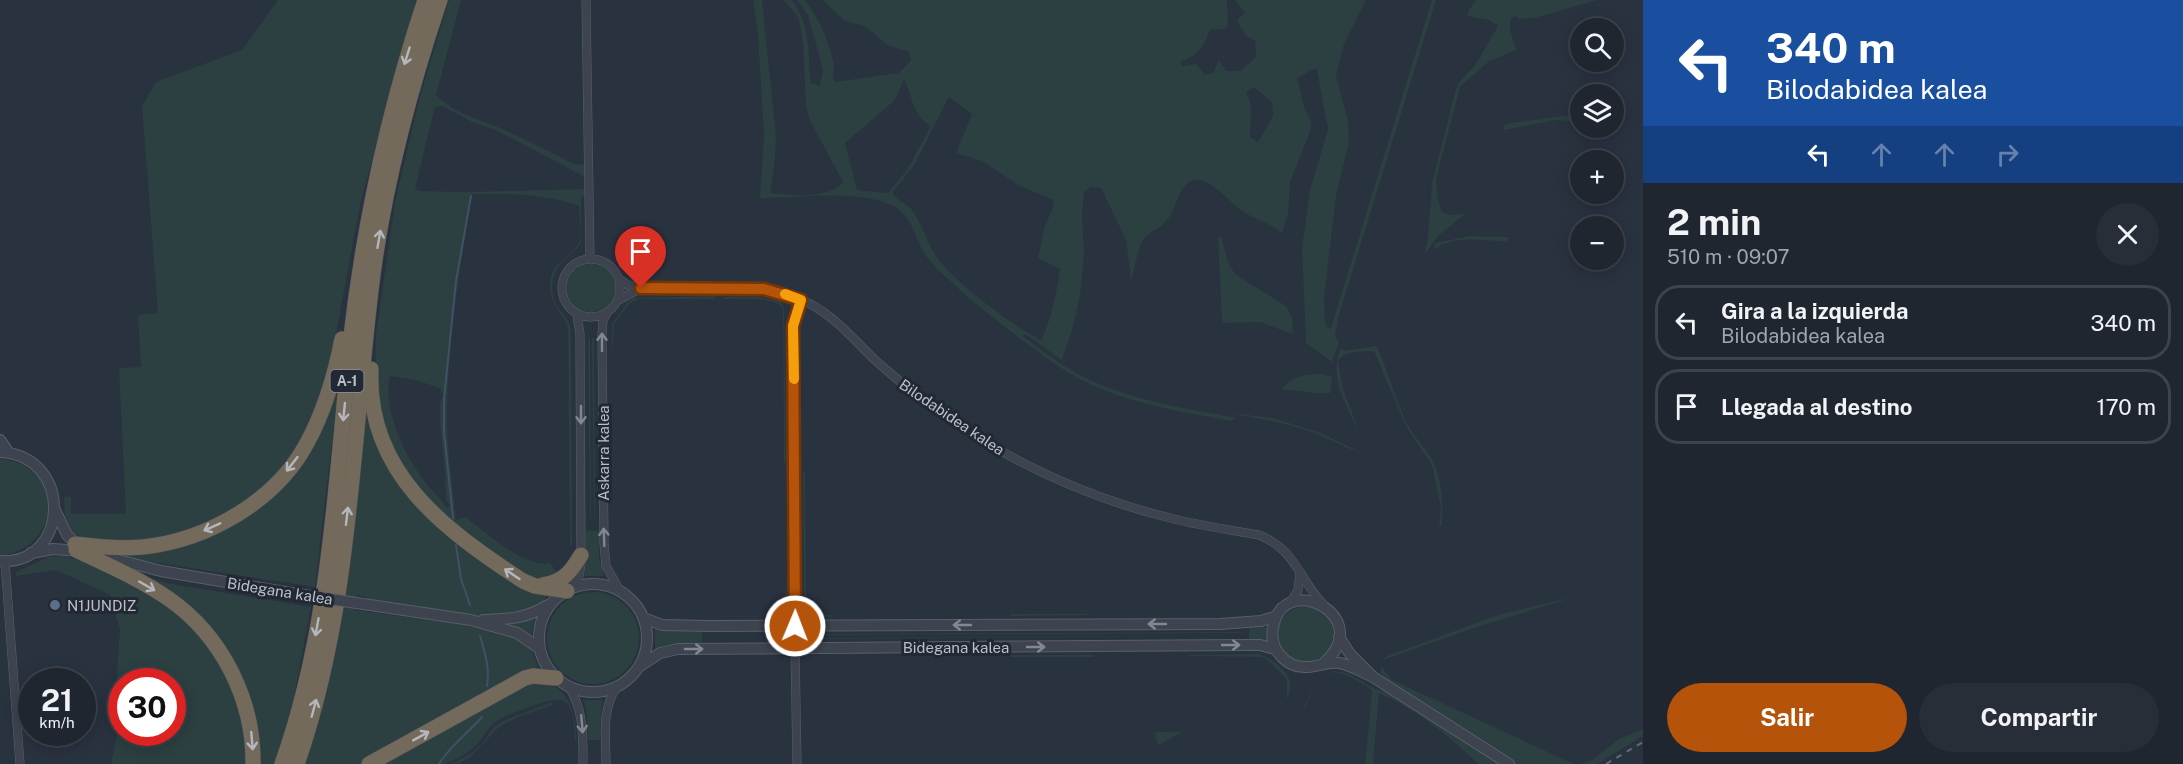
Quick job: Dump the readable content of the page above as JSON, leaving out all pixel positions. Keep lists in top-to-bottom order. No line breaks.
{"streets":{"highway":["A-1"],"street":["Bilodabidea kalea","Askarra kalea","Bidegana kalea"]},"crossings":[["Bilodabidea kalea","Askarra kalea"],["Bilodabidea kalea","Bidegana kalea"],["Askarra kalea","Bidegana kalea"]],"places":["N1JUNDIZ"],"page":{"turn":["340 m","Bilodabidea kalea"],"map_buttons":["+","−"],"heading":["2 min","510 m · 09:07"],"list":[{"name":"Gira a la izquierda","note":"Bilodabidea kalea","value":"340 m"},{"name":"Llegada al destino","value":"170 m"}],"speed":"21 km/h","limit":"30","buttons":["Salir","Compartir"]}}
